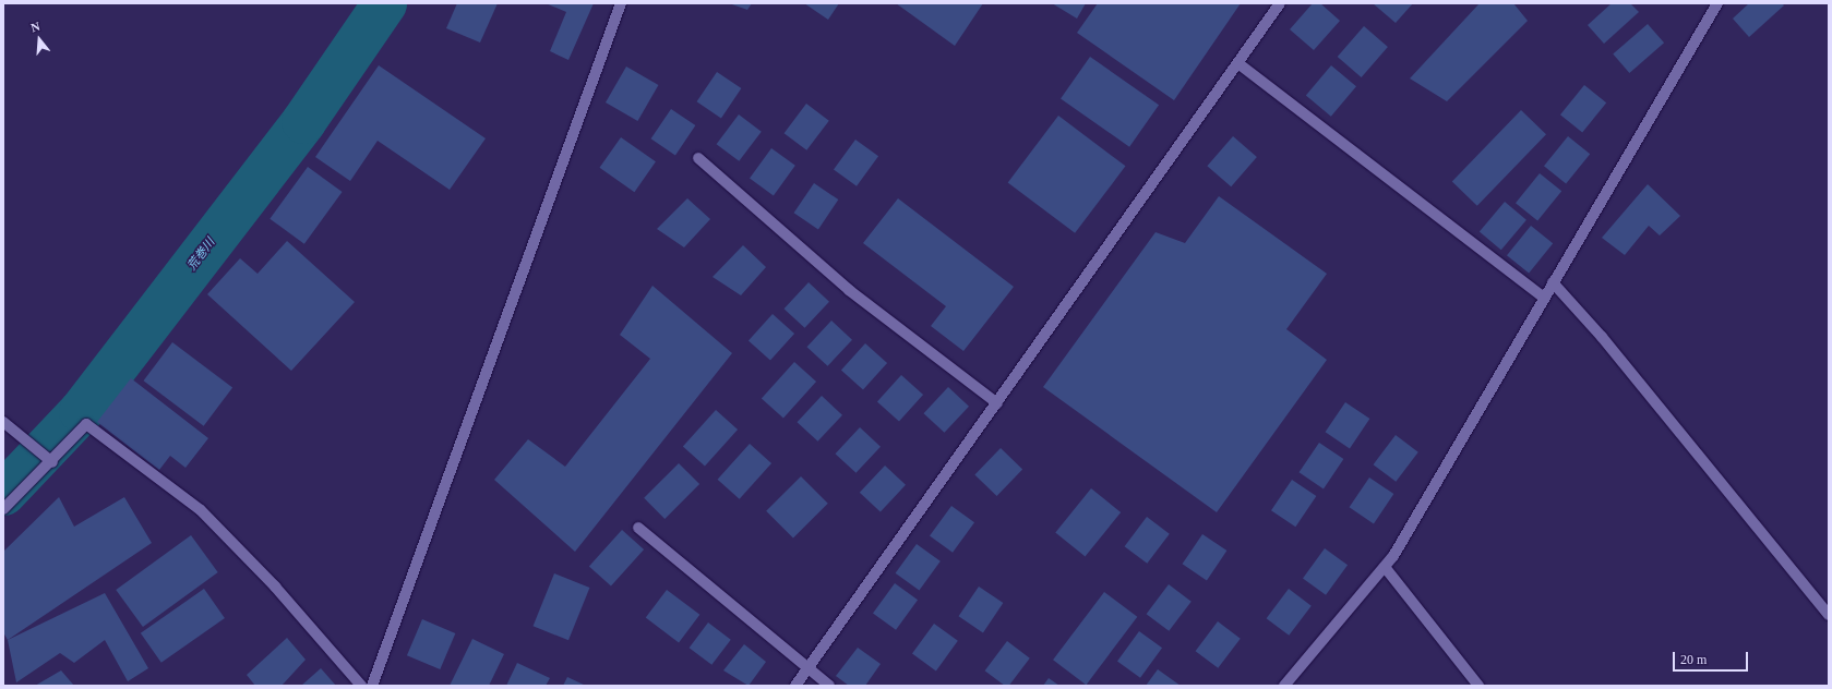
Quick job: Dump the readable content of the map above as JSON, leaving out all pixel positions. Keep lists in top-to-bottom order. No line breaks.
{"water":["荒巻川"],"scale_bar":"20 m","north":"top"}
